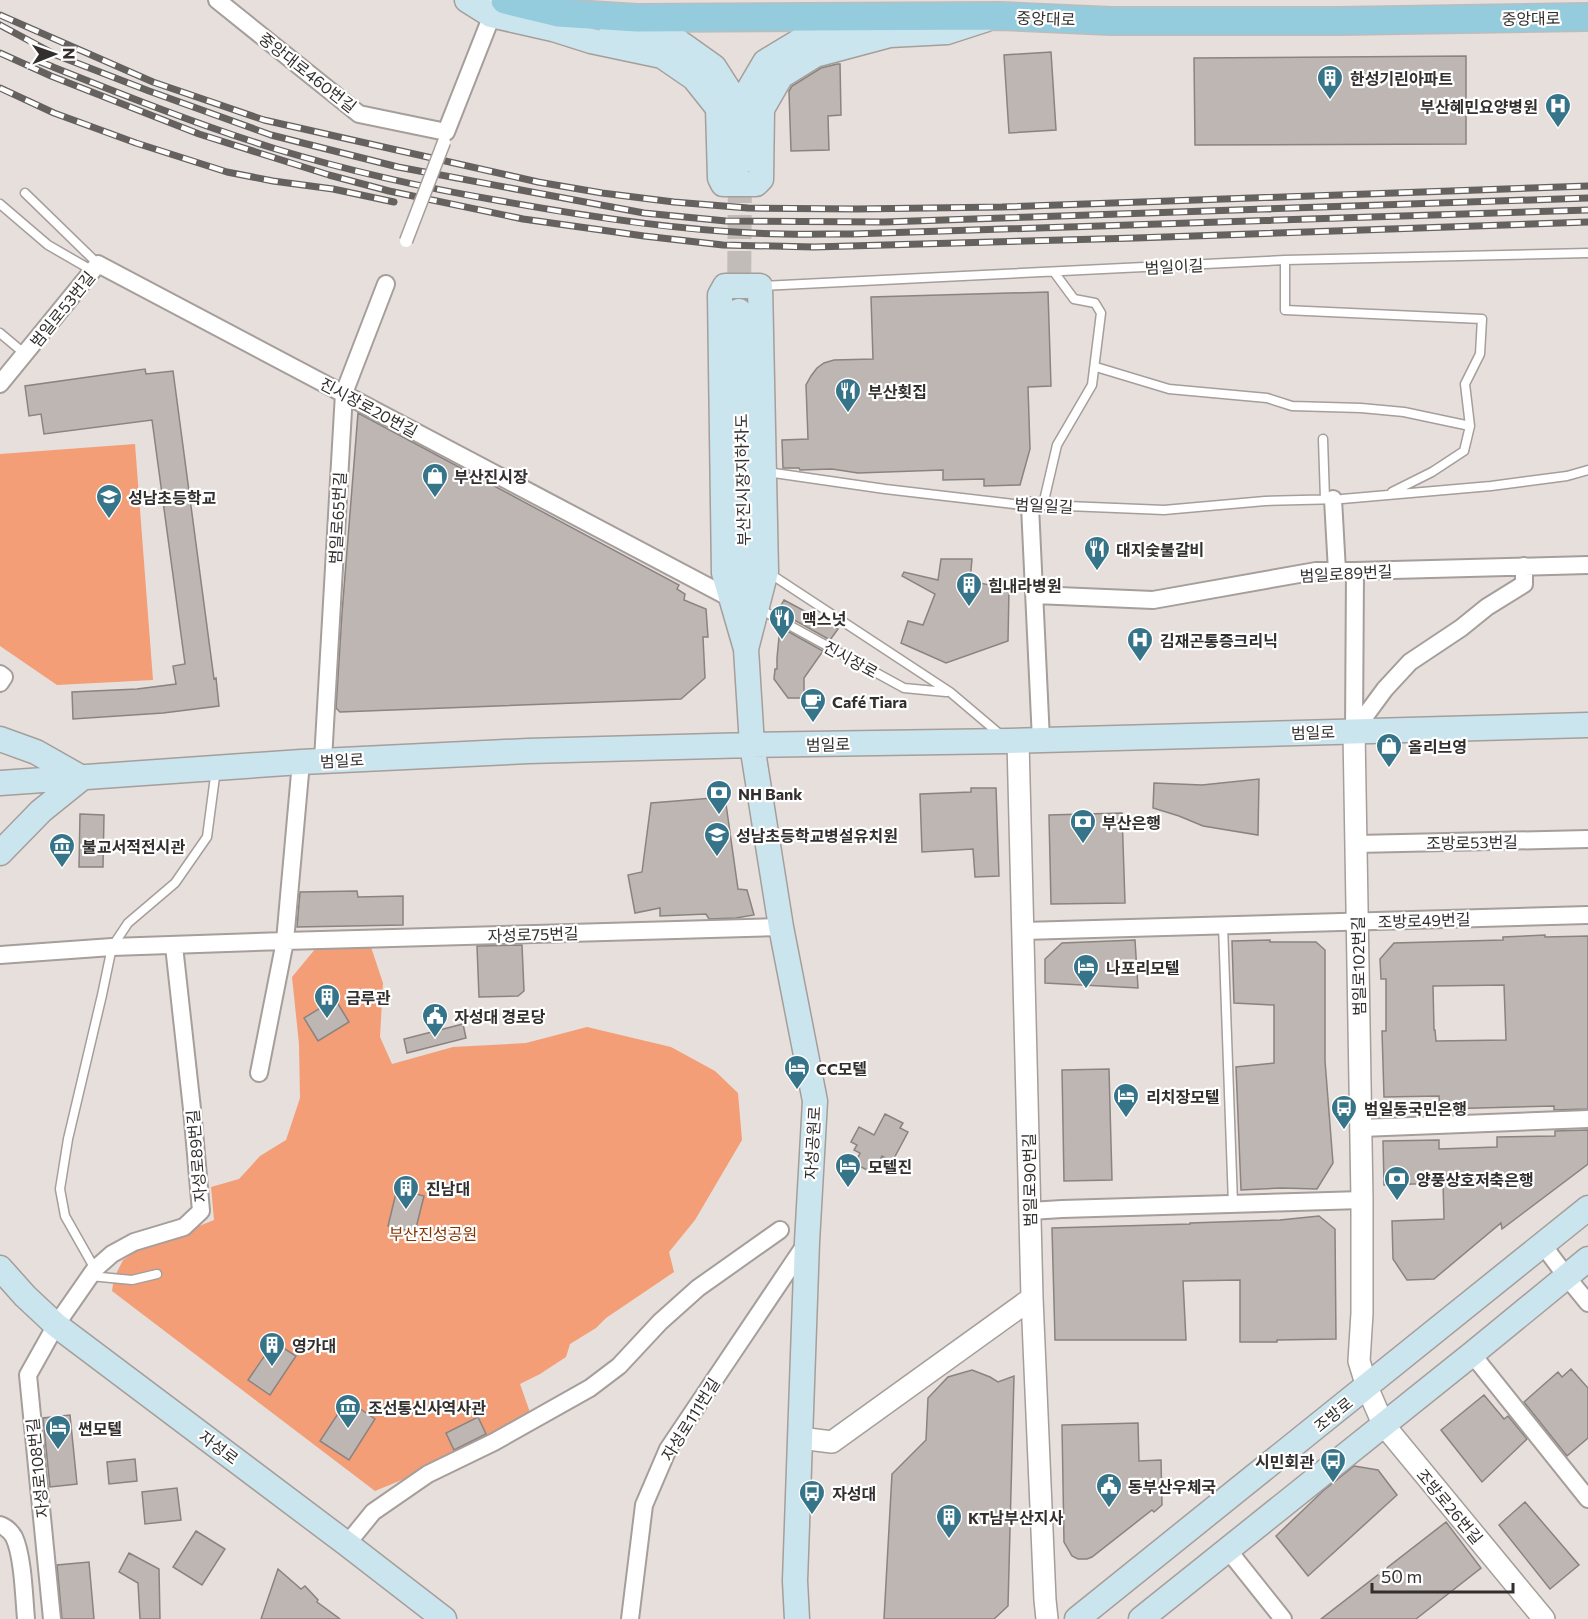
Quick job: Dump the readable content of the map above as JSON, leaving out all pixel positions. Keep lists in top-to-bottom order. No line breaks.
{"streets":{"main road":["중앙대로","부산진시장지하차도","범일로","자성공원로","조방로","자성로"],"street":["중앙대로460번길","범일로53번길","진시장로20번길","범일로65번길","범일로89번길","조방로53번길","조방로49번길","자성로75번길","범일로102번길","자성로89번길","범일로90번길","자성로111번길","자성로108번길","조방로26번길"],"lane":["범일이길","범일일길","진시장로"]},"crossings":[["중앙대로","중앙대로460번길"],["범일로53번길","진시장로20번길"],["진시장로20번길","범일로65번길"],["범일로65번길","범일로"],["범일로89번길","범일로"],["범일로","자성로75번길"],["범일로","범일로102번길"],["범일로","자성공원로"],["범일로","범일로90번길"],["조방로53번길","범일로102번길"],["조방로49번길","범일로102번길"],["조방로49번길","범일로90번길"],["자성로75번길","자성공원로"],["자성로75번길","자성로89번길"],["범일로102번길","조방로"],["범일로102번길","조방로26번길"],["자성공원로","자성로111번길"],["자성로89번길","자성로"],["자성로89번길","자성로108번길"],["조방로","조방로26번길"],["자성로","자성로108번길"]],"parks":["부산진성공원"],"places":{"building":["한성기린아파트","힘내라병원","금루관","진남대","영가대","KT남부산지사"],"hospital":["부산혜민요양병원","김재곤통증크리닉"],"restaurant":["부산횟집","대지숯불갈비","맥스넛"],"shop":["부산진시장","올리브영"],"school or university":["성남초등학교","성남초등학교병설유치원"],"cafe":["Café Tiara"],"bank":["NH Bank","부산은행","양풍상호저축은행"],"museum":["불교서적전시관","조선통신사역사관"],"hotel":["나포리모텔","CC모텔","리치장모텔","모텔진","썬모텔"],"public building":["자성대 경로당","동부산우체국"],"bus stop":["범일동국민은행","시민회관","자성대"]},"scale_bar":"50 m","north":"right"}
